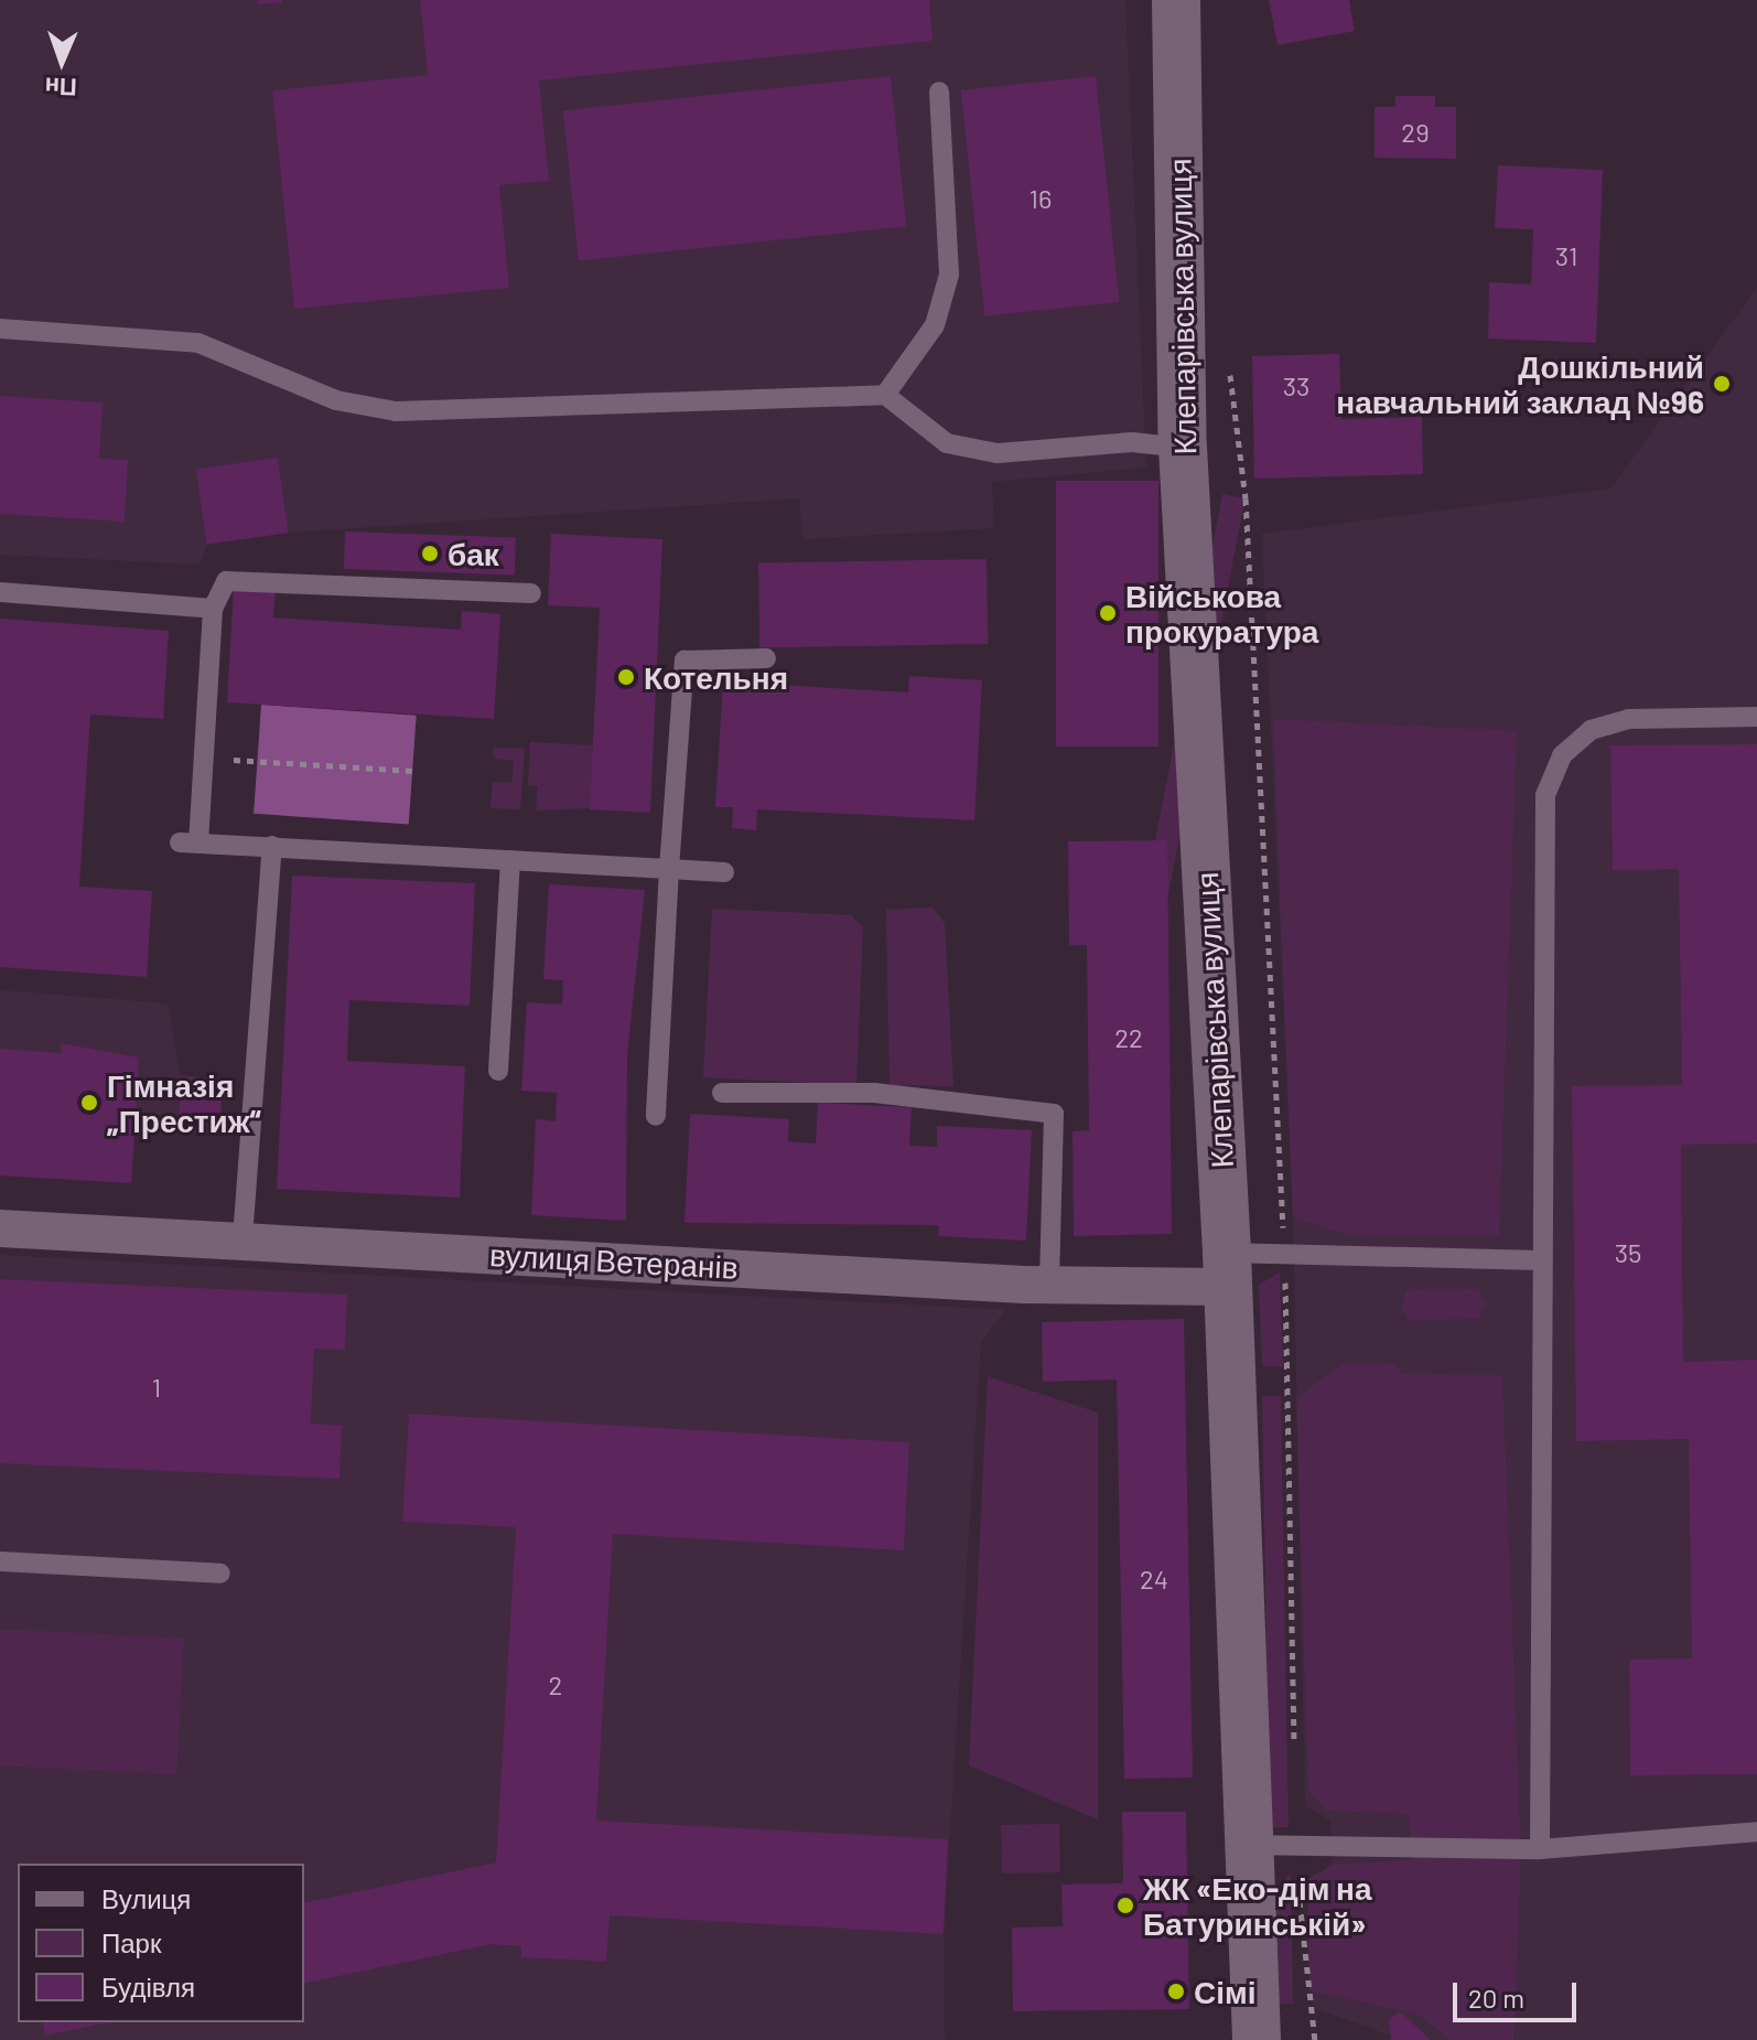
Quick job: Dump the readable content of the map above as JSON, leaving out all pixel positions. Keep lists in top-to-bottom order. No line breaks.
{"streets":{"main road":["Клепарівська вулиця"],"street":["вулиця Ветеранів"]},"crossings":[["Клепарівська вулиця","вулиця Ветеранів"]],"places":["Дошкільний навчальний заклад №96","бак","Військова прокуратура","Котельня","Гімназія „Престиж“","ЖК «Еко-дім на Батуринській»","Сімі"],"house_numbers":["29","16","31","33","22","35","1","24","2"],"legend":["Вулиця","Парк","Будівля"],"scale_bar":"20 m","north":"bottom"}
